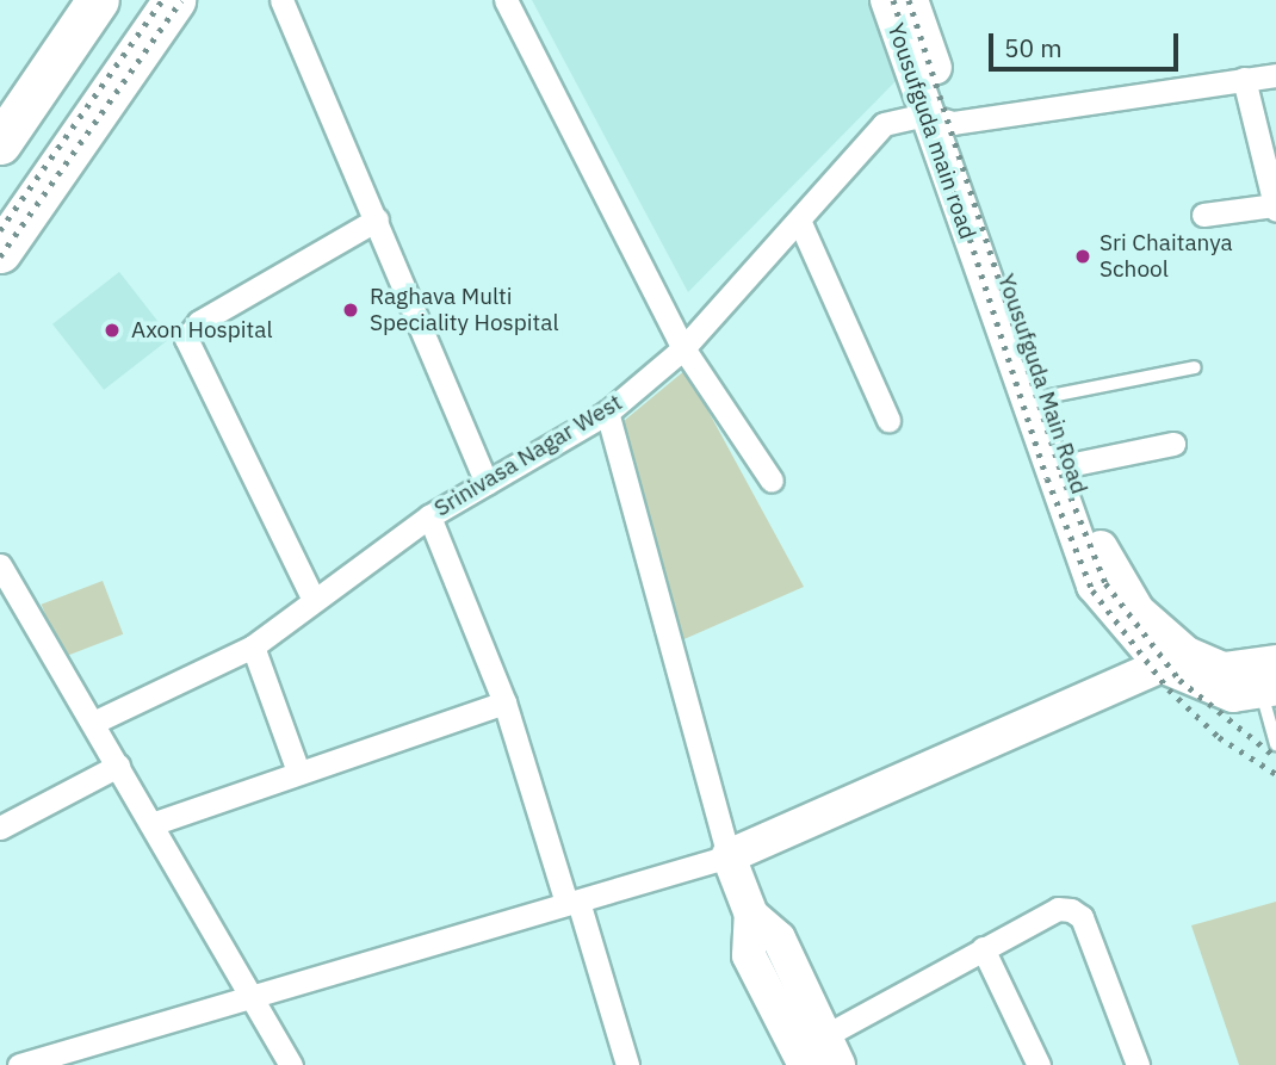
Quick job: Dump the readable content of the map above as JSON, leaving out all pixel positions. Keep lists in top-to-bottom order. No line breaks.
{"streets":{"main road":["Yousufguda main road","Yousufguda Main Road"],"street":["Srinivasa Nagar West"]},"crossings":[["Yousufguda main road","Yousufguda Main Road"],["Yousufguda main road","Srinivasa Nagar West"],["Yousufguda Main Road","Srinivasa Nagar West"]],"places":["Sri Chaitanya School","Raghava Multi Speciality Hospital","Axon Hospital"],"scale_bar":"50 m"}
